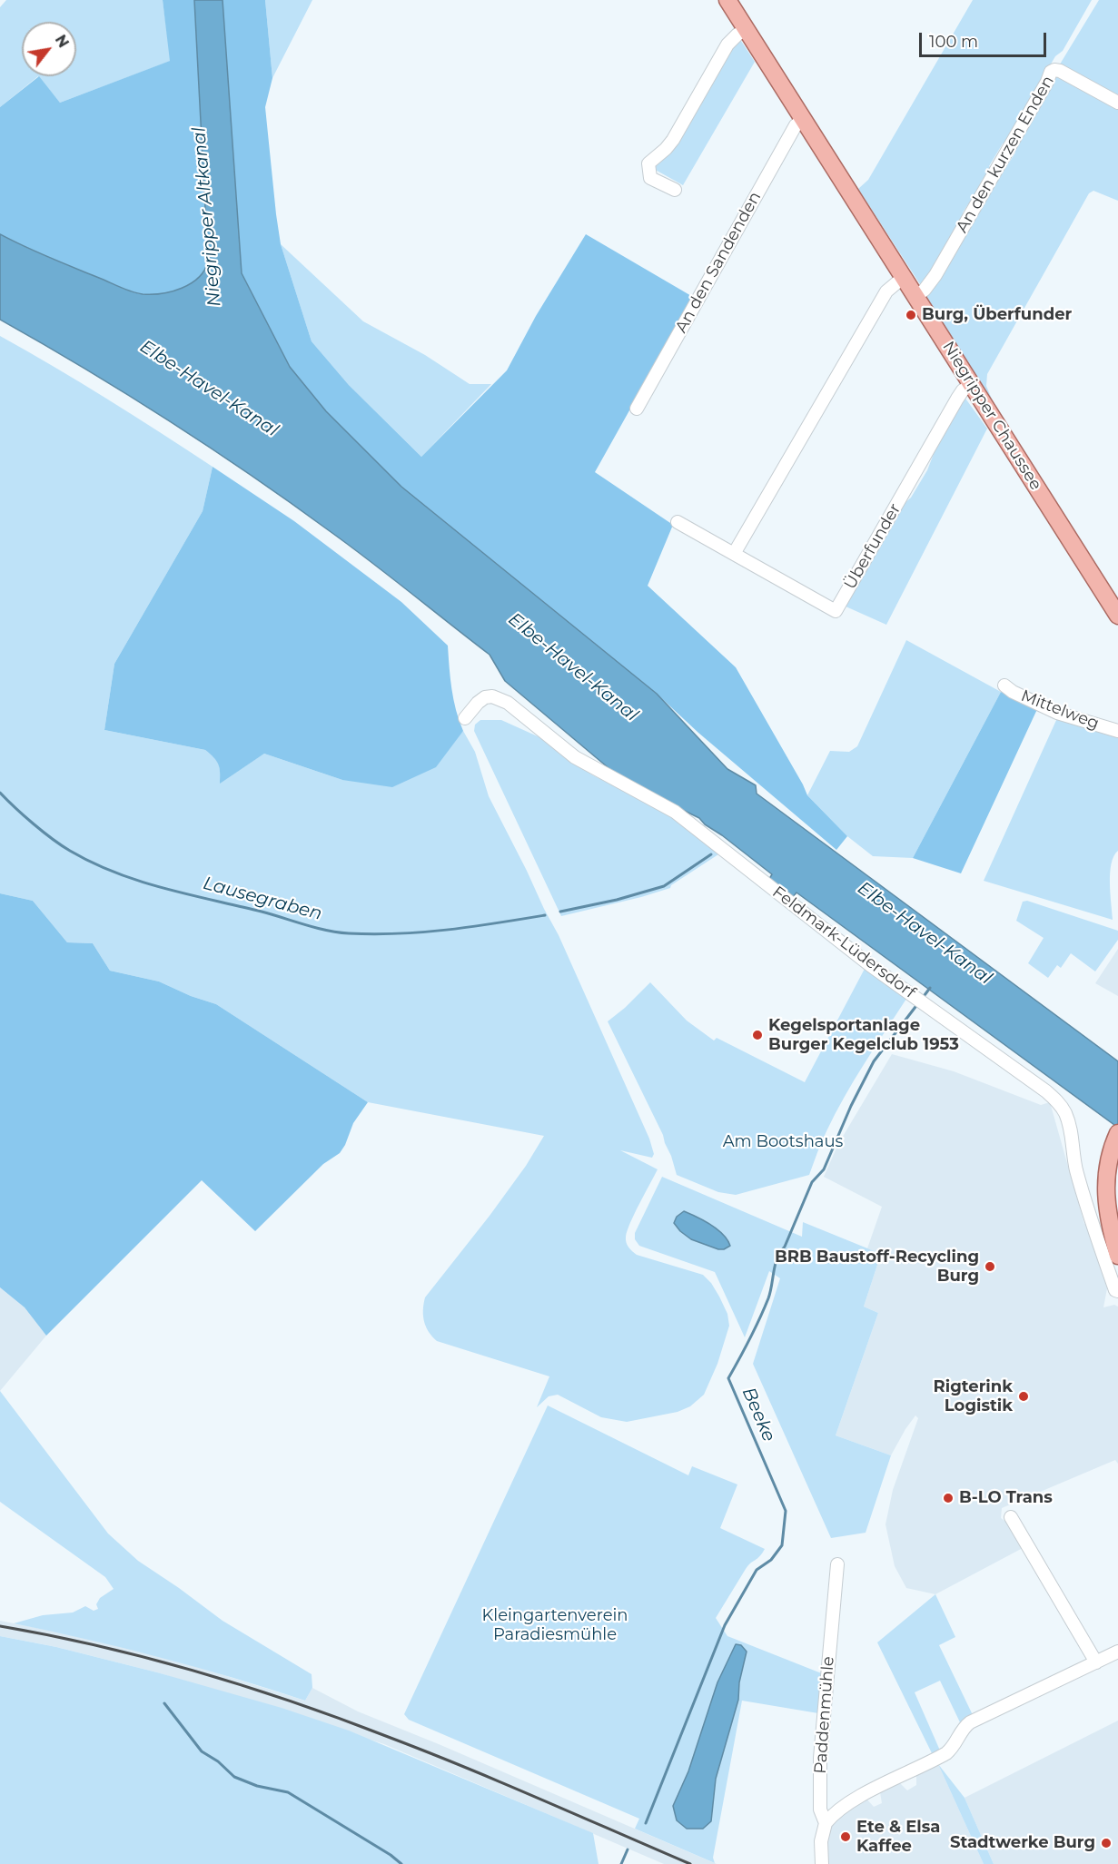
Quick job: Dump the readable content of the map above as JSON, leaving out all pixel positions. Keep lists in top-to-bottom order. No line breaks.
{"streets":{"main road":["Niegripper Chaussee"],"street":["An den kurzen Enden","An den Sandenden","Überfunder","Mittelweg","Feldmark-Lüdersdorf","Paddenmühle"]},"crossings":[["An den kurzen Enden","Niegripper Chaussee"],["An den Sandenden","Niegripper Chaussee"],["Niegripper Chaussee","Überfunder"]],"water":["Niegripper Altkanal","Elbe-Havel-Kanal","Lausegraben","Beeke"],"parks":["Am Bootshaus","Kleingartenverein Paradiesmühle"],"places":["Burg, Überfunder","Kegelsportanlage Burger Kegelclub 1953","BRB Baustoff-Recycling Burg","Rigterink Logistik","B-LO Trans","Ete & Elsa Kaffee","Stadtwerke Burg"],"scale_bar":"100 m","north":"top right"}
